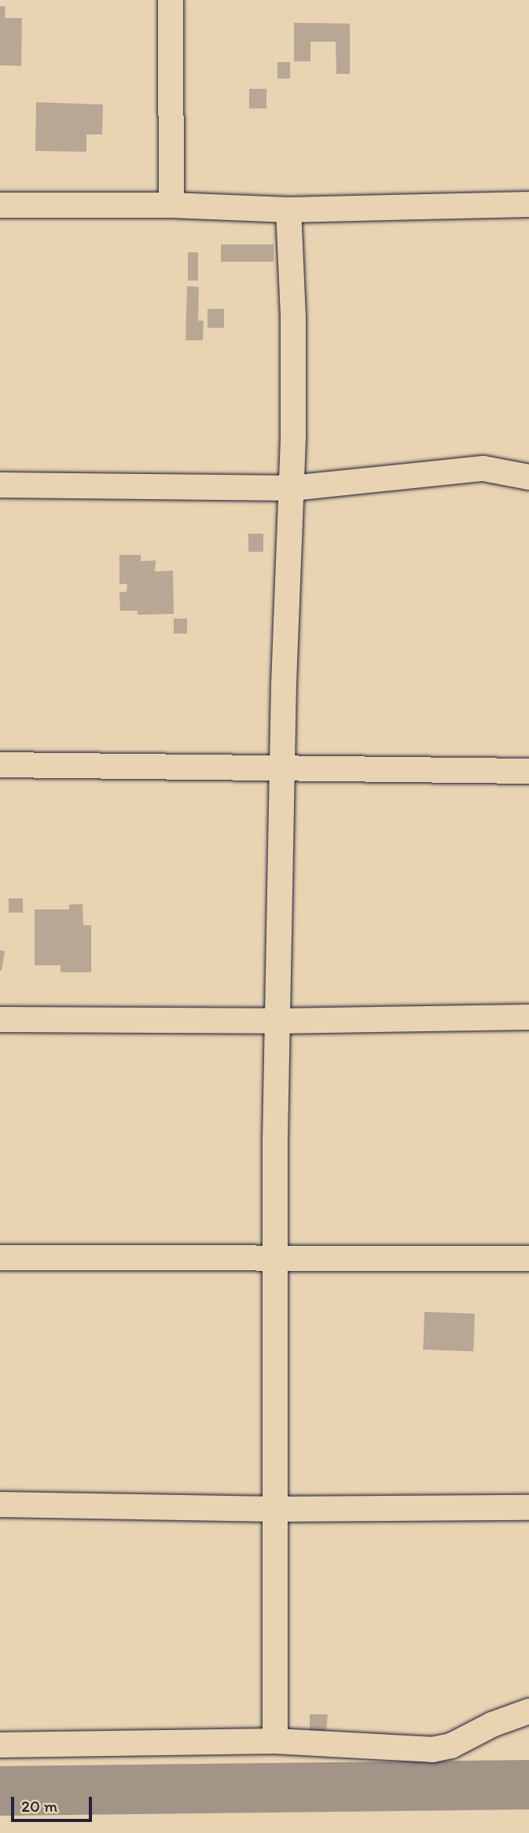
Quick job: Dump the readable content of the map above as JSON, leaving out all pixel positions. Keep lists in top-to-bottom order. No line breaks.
{"scale_bar":"20 m"}
